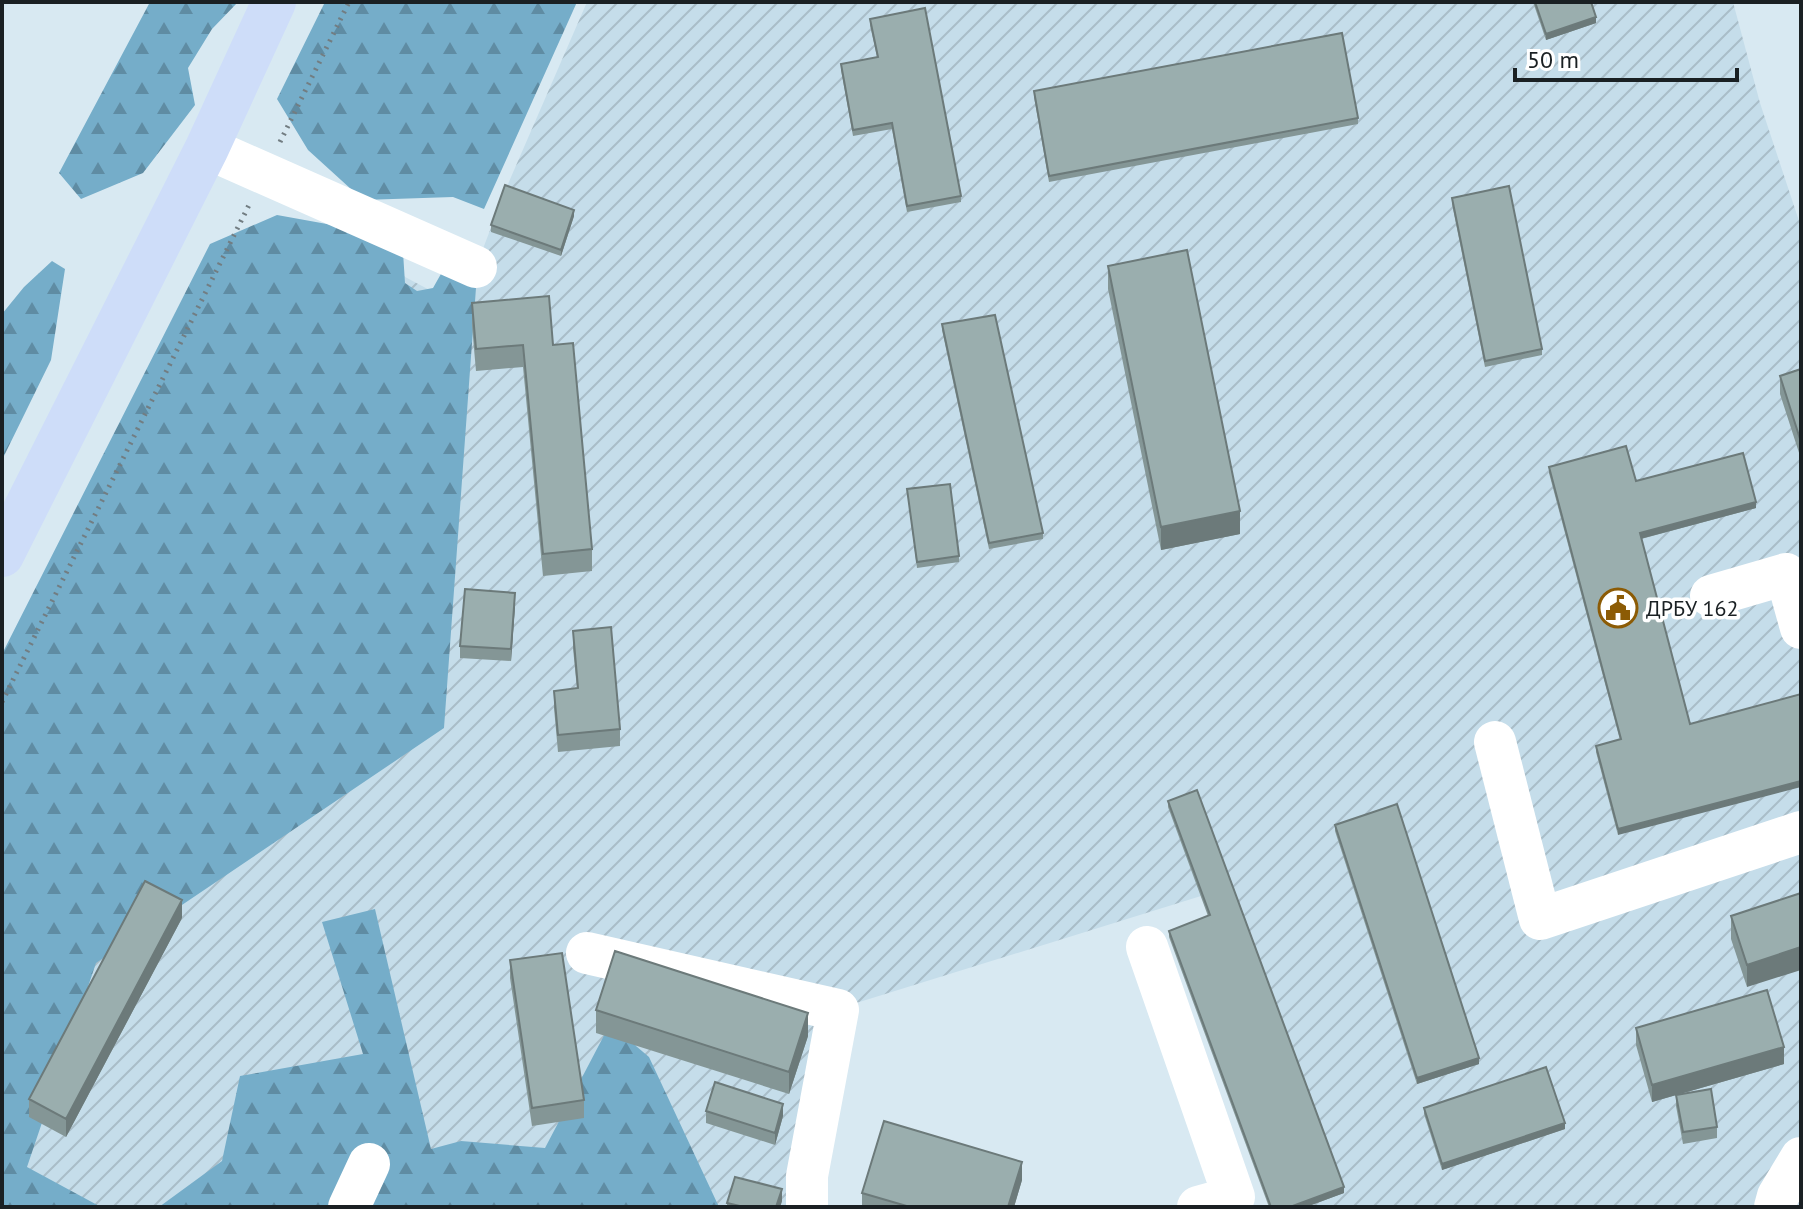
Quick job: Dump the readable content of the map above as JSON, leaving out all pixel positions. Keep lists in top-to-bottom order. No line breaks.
{"places":{"public building":["ДРБУ 162"]},"scale_bar":"50 m"}
